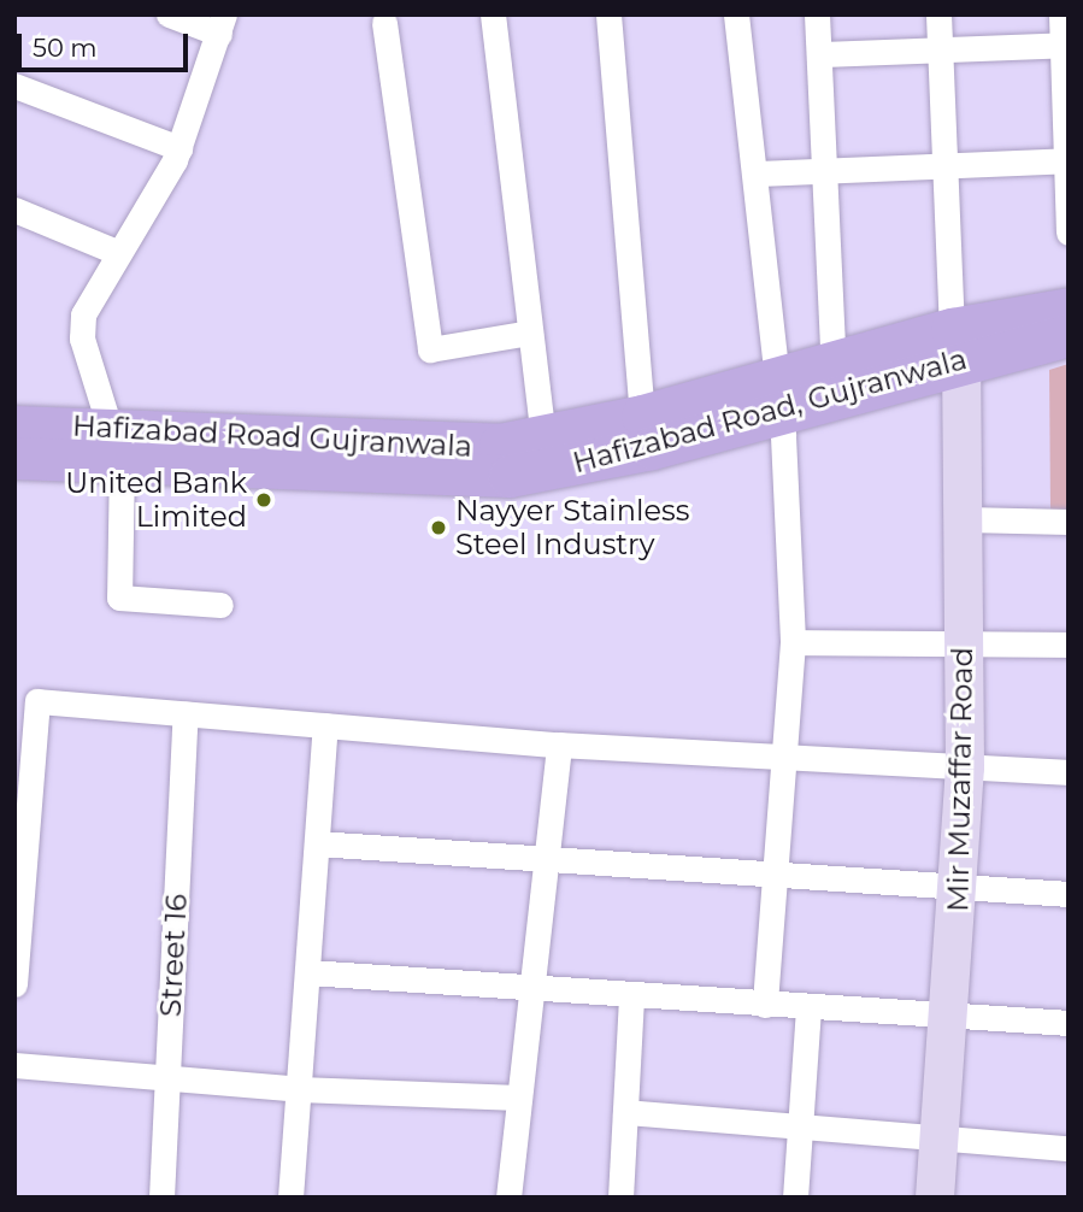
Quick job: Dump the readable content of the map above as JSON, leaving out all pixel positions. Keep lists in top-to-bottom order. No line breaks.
{"streets":{"main road":["Hafizabad Road, Gujranwala","Hafizabad Road Gujranwala"],"street":["Mir Muzaffar Road","Street 16"]},"crossings":[["Hafizabad Road, Gujranwala","Hafizabad Road Gujranwala"],["Hafizabad Road, Gujranwala","Mir Muzaffar Road"],["Hafizabad Road Gujranwala","Mir Muzaffar Road"]],"places":["United Bank Limited","Nayyer Stainless Steel Industry"],"scale_bar":"50 m"}
